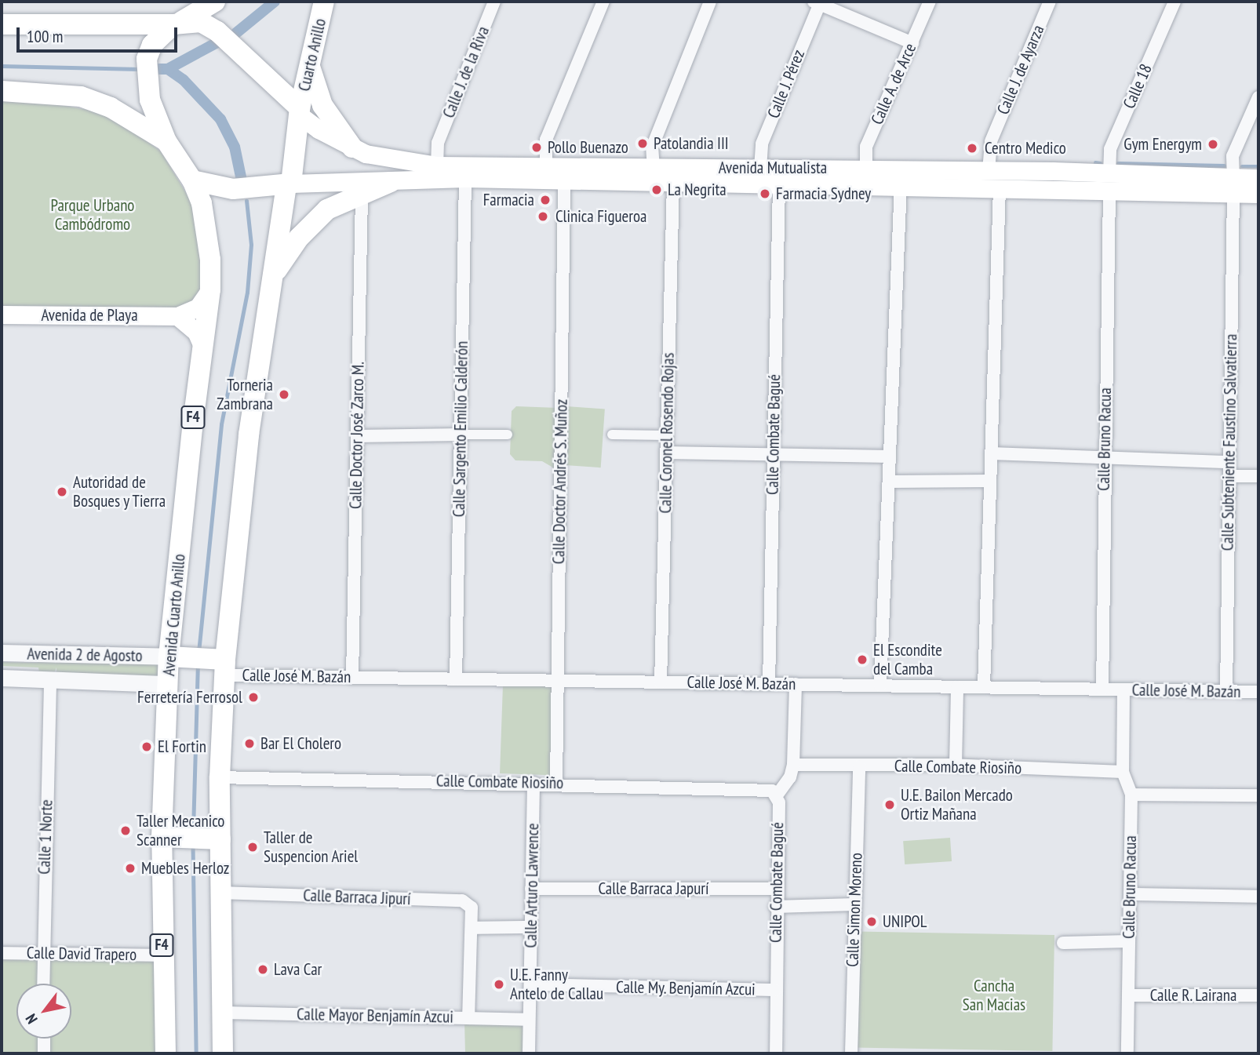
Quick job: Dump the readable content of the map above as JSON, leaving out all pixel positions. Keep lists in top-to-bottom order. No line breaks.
{"streets":{"main road":["Cuarto Anillo","Avenida Mutualista","Avenida de Playa","F4","Avenida Cuarto Anillo"],"street":["Calle J. de Ayarza","Calle J. de la Riva","Calle J. Pérez","Calle A. de Arce","Calle 18","Calle Sargento Emilio Calderón","Calle Coronel Rosendo Rojas","Calle Combate Bagué","Calle Doctor José Zarco M.","Calle Bruno Racua","Calle Subteniente Faustino Salvatierra","Calle Doctor Andrés S. Muñoz","Avenida 2 de Agosto","Calle José M. Bazán","Calle Combate Riosiño","Calle 1 Norte","Calle Arturo Lawrence","Calle Barraca Japurí","Calle Barraca Jipurí","Calle Simon Moreno","Calle David Trapero","Calle My. Benjamín Azcui","Calle R. Lairana","Calle Mayor Benjamín Azcui"]},"crossings":[["Cuarto Anillo","Avenida Mutualista"],["Cuarto Anillo","F4"],["Cuarto Anillo","Avenida Cuarto Anillo"],["Calle J. de Ayarza","Avenida Mutualista"],["Calle J. de la Riva","Avenida Mutualista"],["Calle J. Pérez","Avenida Mutualista"],["Calle A. de Arce","Avenida Mutualista"],["Calle 18","Avenida Mutualista"],["Calle 18","Calle Bruno Racua"],["Avenida Mutualista","F4"],["Avenida Mutualista","Calle Sargento Emilio Calderón"],["Avenida Mutualista","Calle Coronel Rosendo Rojas"],["Avenida Mutualista","Calle Combate Bagué"],["Avenida Mutualista","Calle Bruno Racua"],["Avenida Mutualista","Calle Subteniente Faustino Salvatierra"],["Avenida Mutualista","Calle Doctor Andrés S. Muñoz"],["Avenida Mutualista","Avenida Cuarto Anillo"],["F4","Avenida Cuarto Anillo"],["Calle Sargento Emilio Calderón","Calle José M. Bazán"],["Calle Coronel Rosendo Rojas","Calle José M. Bazán"],["Calle Combate Bagué","Calle José M. Bazán"],["Calle Combate Bagué","Calle Combate Riosiño"],["Calle Combate Bagué","Calle Barraca Japurí"],["Calle Combate Bagué","Calle My. Benjamín Azcui"],["Calle Doctor José Zarco M.","Calle José M. Bazán"],["Calle Bruno Racua","Calle José M. Bazán"],["Calle Bruno Racua","Calle Combate Riosiño"],["Calle Bruno Racua","Calle R. Lairana"],["Calle Subteniente Faustino Salvatierra","Calle José M. Bazán"],["Calle Doctor Andrés S. Muñoz","Calle José M. Bazán"],["Calle Doctor Andrés S. Muñoz","Calle Combate Riosiño"],["Avenida Cuarto Anillo","Avenida 2 de Agosto"],["Avenida Cuarto Anillo","Calle David Trapero"],["Avenida 2 de Agosto","Calle 1 Norte"],["Calle Combate Riosiño","Calle Arturo Lawrence"],["Calle Combate Riosiño","Calle Simon Moreno"],["Calle 1 Norte","Calle David Trapero"],["Calle Arturo Lawrence","Calle Barraca Japurí"],["Calle Arturo Lawrence","Calle My. Benjamín Azcui"],["Calle Arturo Lawrence","Calle Mayor Benjamín Azcui"]],"parks":["Parque Urbano Cambódromo","Cancha San Macias"],"places":["Patolandia III","Gym Energym","Pollo Buenazo","Centro Medico","La Negrita","Farmacia Sydney","Farmacia","Clinica Figueroa","Torneria Zambrana","Autoridad de Bosques y Tierra","El Escondite del Camba","Ferretería Ferrosol","Bar El Cholero","El Fortin","U.E. Bailon Mercado Ortiz Mañana","Taller Mecanico Scanner","Taller de Suspencion Ariel","Muebles Herloz","UNIPOL","Lava Car","U.E. Fanny Antelo de Callau"],"scale_bar":"100 m","north":"bottom left"}
